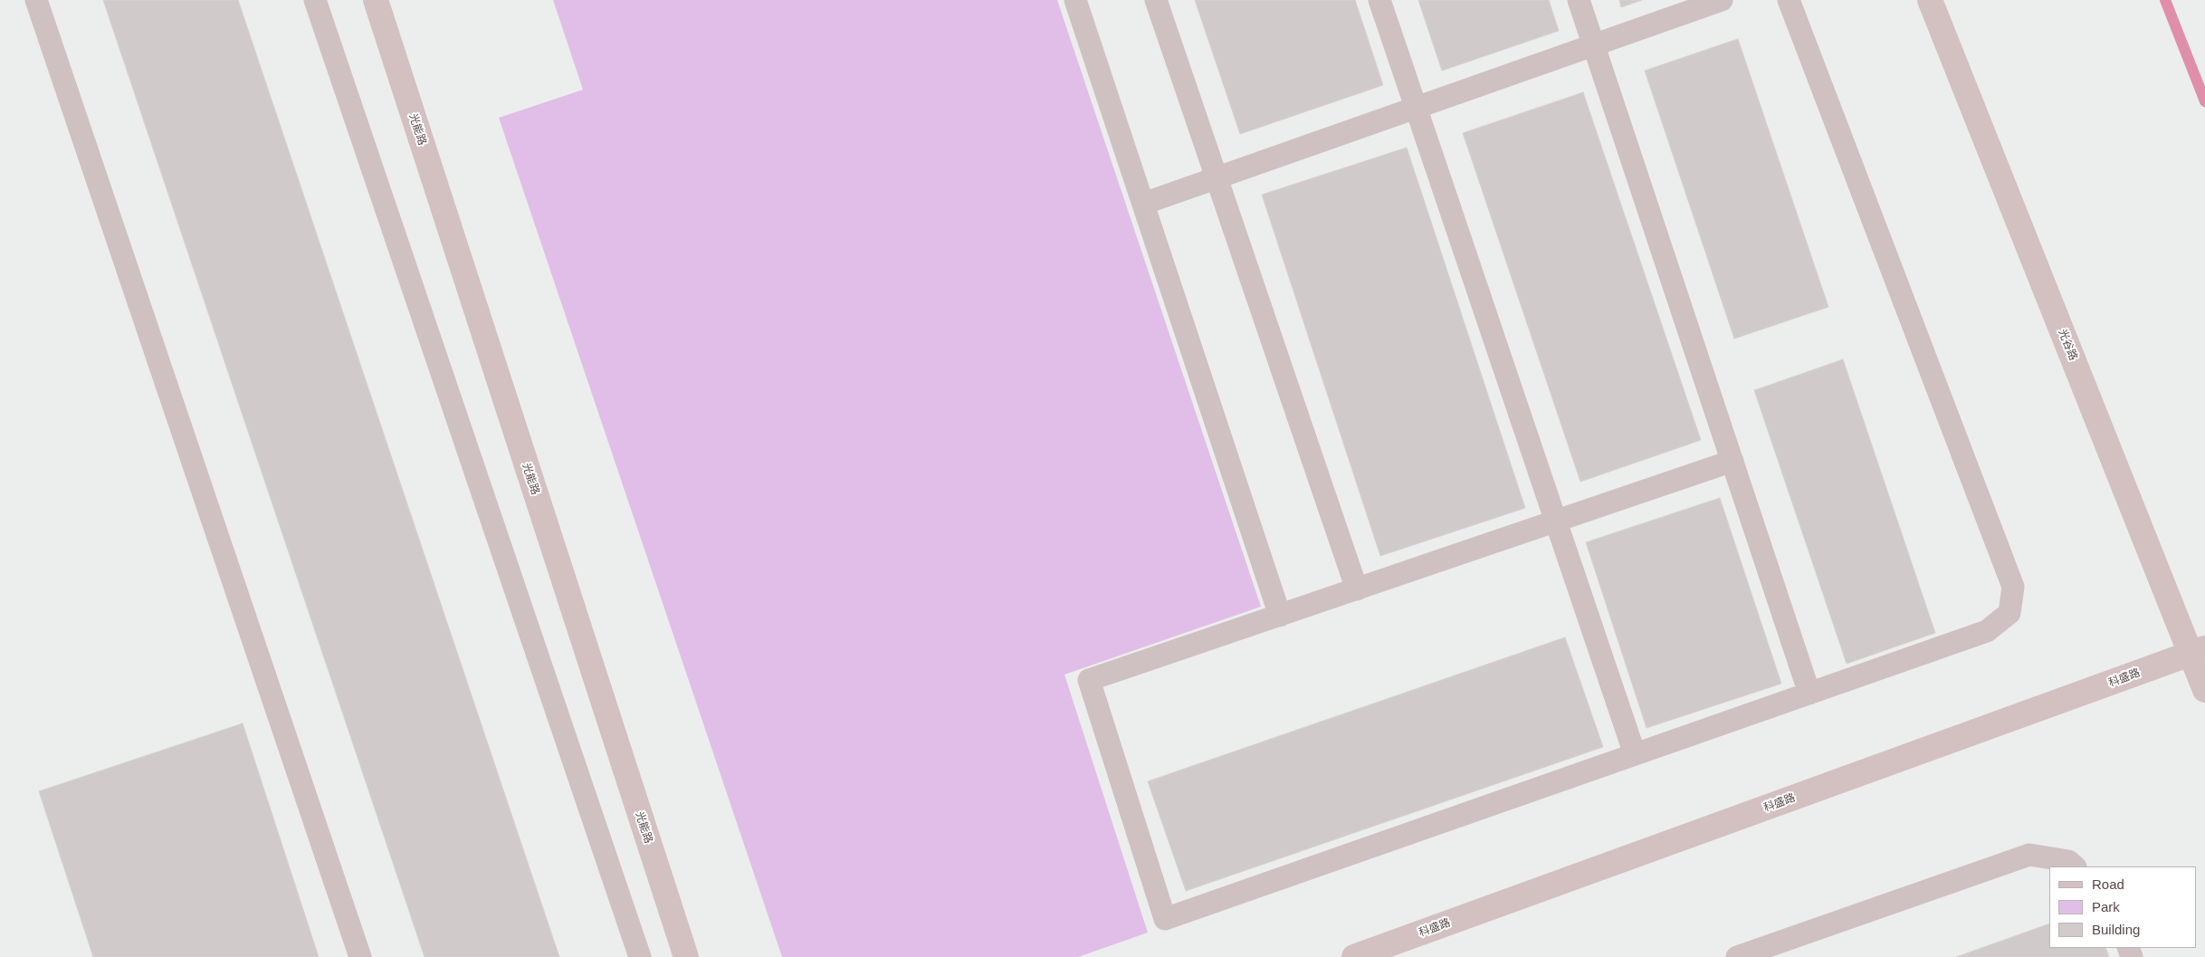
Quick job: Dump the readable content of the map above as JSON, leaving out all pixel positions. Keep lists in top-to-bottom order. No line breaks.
{"streets":{"street":["光能路","光谷路","科盛路"]},"crossings":[["光谷路","科盛路"]],"legend":["Road","Park","Building"]}
